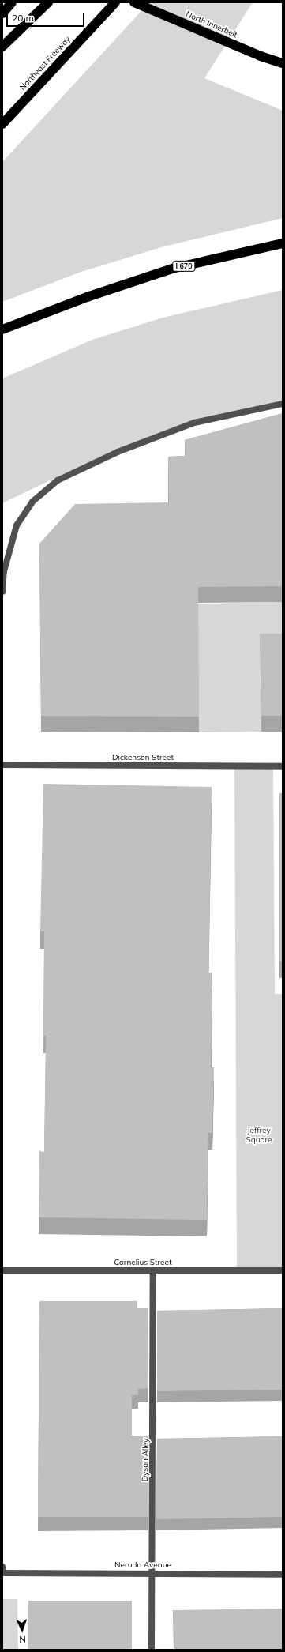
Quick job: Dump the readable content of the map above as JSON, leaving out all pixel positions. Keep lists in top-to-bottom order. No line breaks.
{"streets":{"highway":["North Innerbelt","Northeast Freeway","I 670"],"street":["Dickenson Street","Cornelius Street","Dyson Alley","Neruda Avenue"]},"crossings":[["Cornelius Street","Dyson Alley"],["Dyson Alley","Neruda Avenue"]],"parks":["Jeffrey Square"],"scale_bar":"20 m","north":"bottom"}
